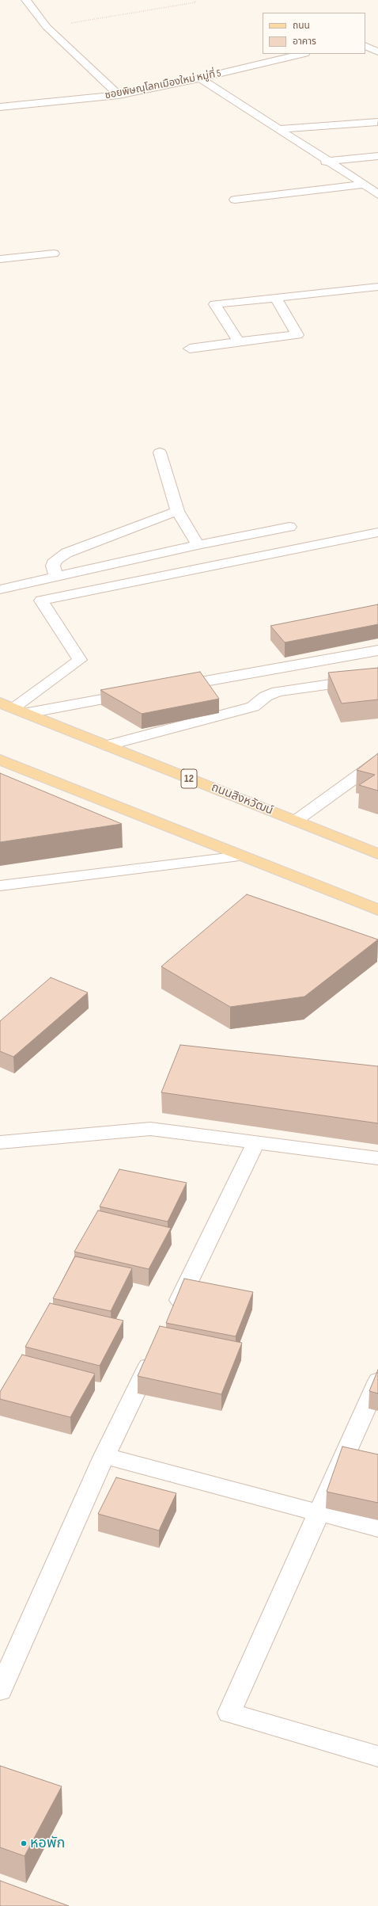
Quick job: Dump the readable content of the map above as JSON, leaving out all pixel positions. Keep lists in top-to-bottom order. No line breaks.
{"streets":{"main road":["12","ถนนสิงหวัฒน์"],"street":["ซอยพิษณุโลกเมืองใหม่ หมู่ที่ 5"]},"places":["หอพัก"],"legend":["ถนน","อาคาร"]}
